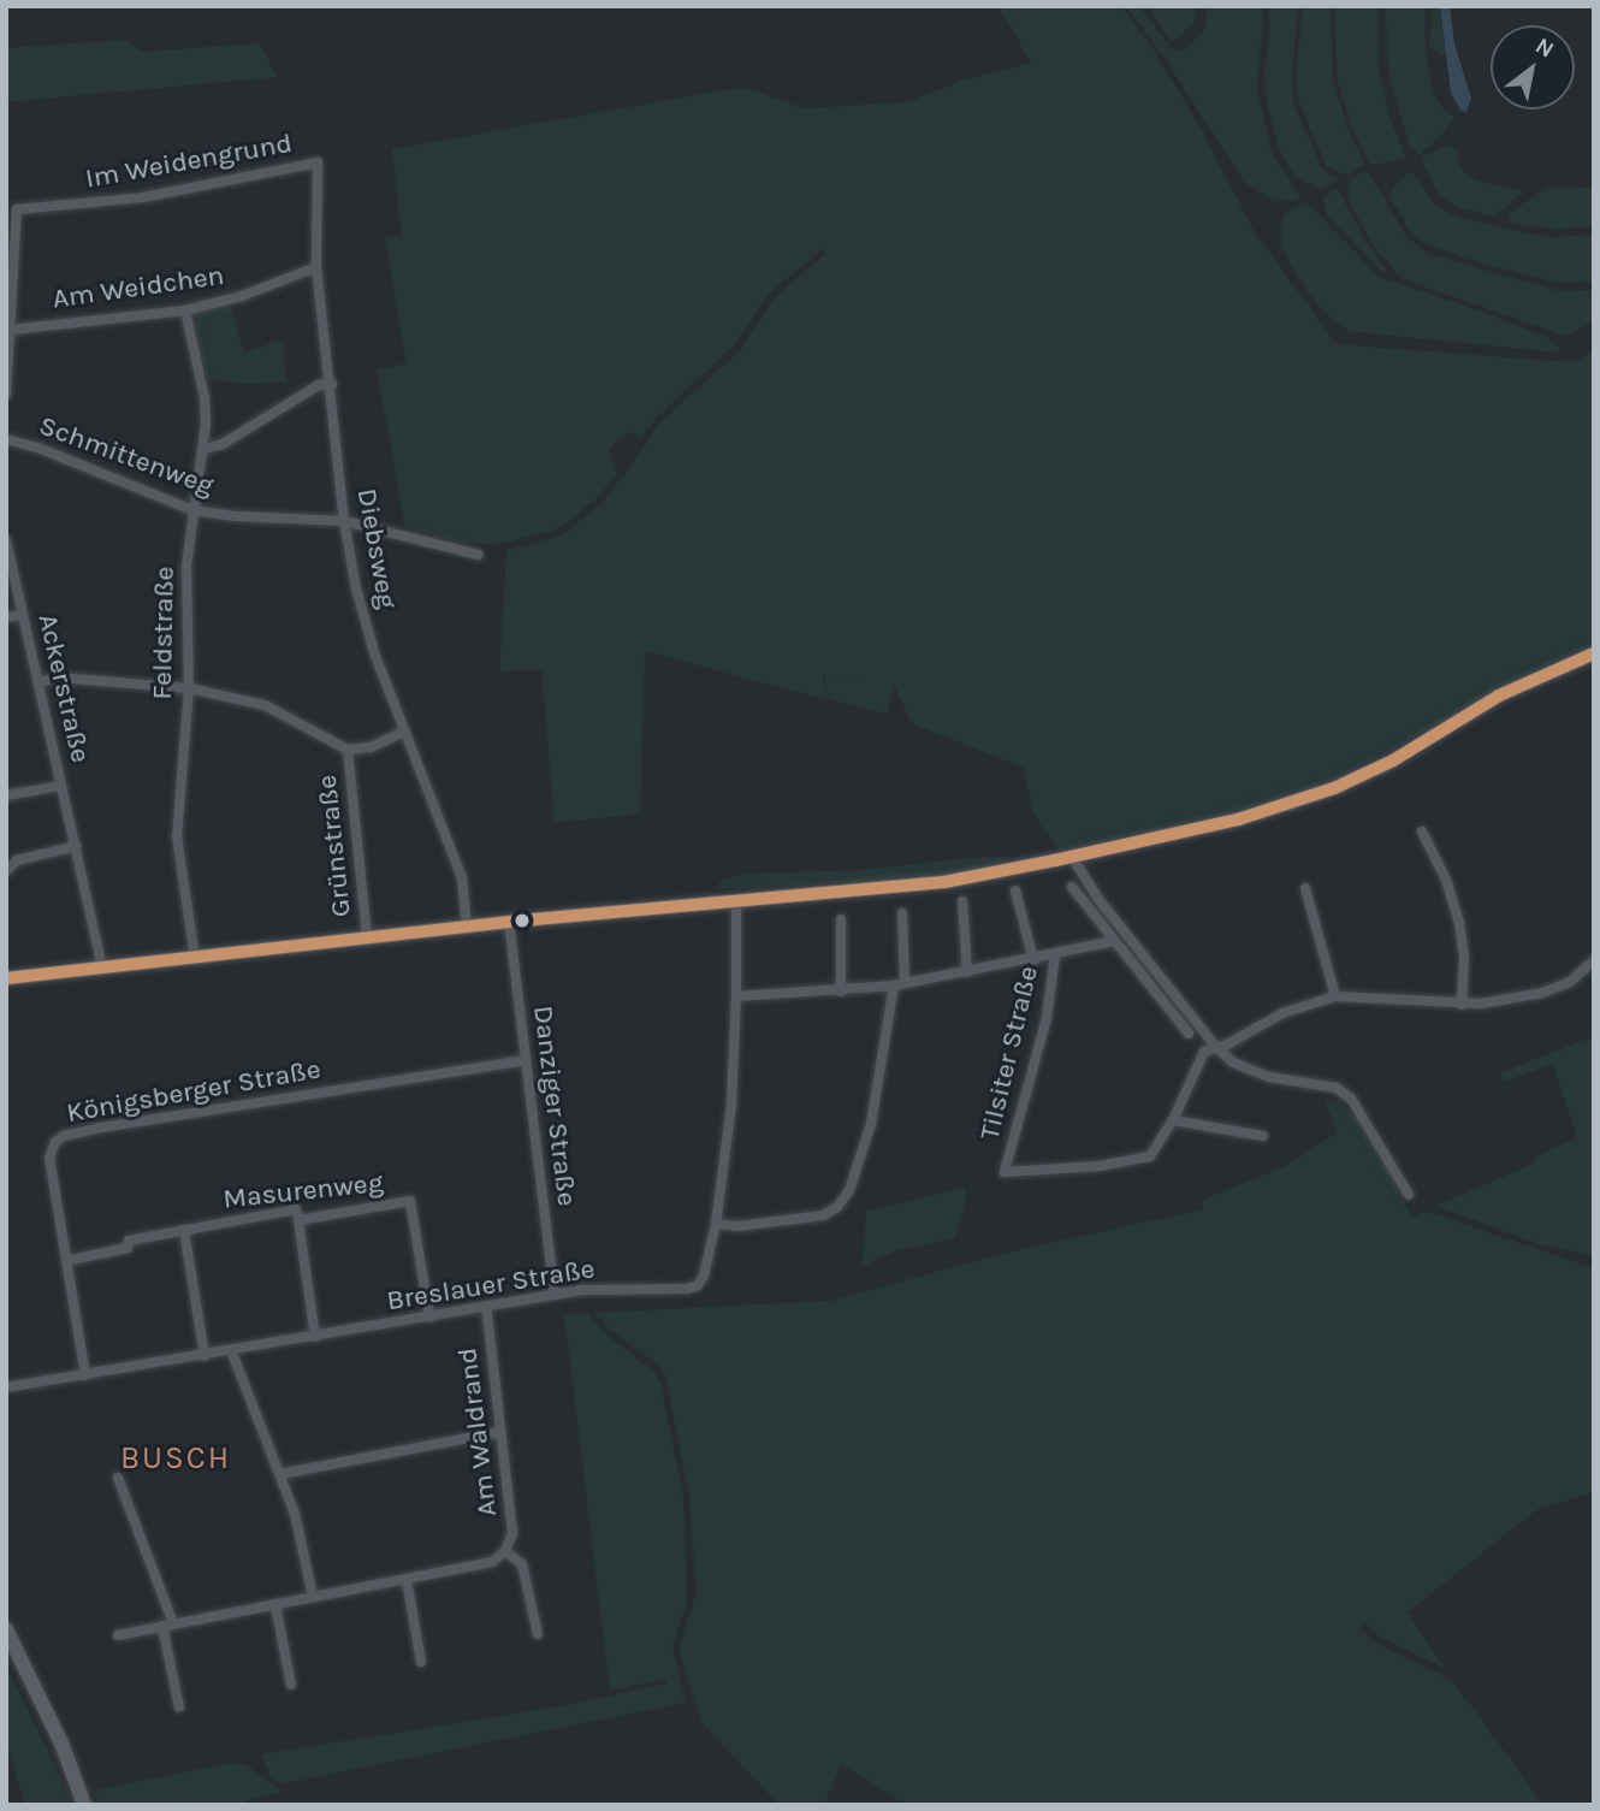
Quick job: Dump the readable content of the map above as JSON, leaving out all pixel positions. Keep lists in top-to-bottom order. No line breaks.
{"streets":{"street":["Im Weidengrund","Am Weidchen","Schmittenweg","Diebsweg","Feldstraße","Ackerstraße","Grünstraße","Tilsiter Straße","Königsberger Straße","Danziger Straße","Masurenweg","Breslauer Straße","Am Waldrand"]},"crossings":[["Im Weidengrund","Am Weidchen"],["Im Weidengrund","Diebsweg"],["Am Weidchen","Diebsweg"],["Am Weidchen","Feldstraße"],["Schmittenweg","Diebsweg"],["Schmittenweg","Feldstraße"],["Königsberger Straße","Danziger Straße"],["Königsberger Straße","Masurenweg"],["Königsberger Straße","Breslauer Straße"],["Danziger Straße","Breslauer Straße"],["Masurenweg","Breslauer Straße"],["Breslauer Straße","Am Waldrand"]],"districts":["BUSCH"],"north":"top right"}
